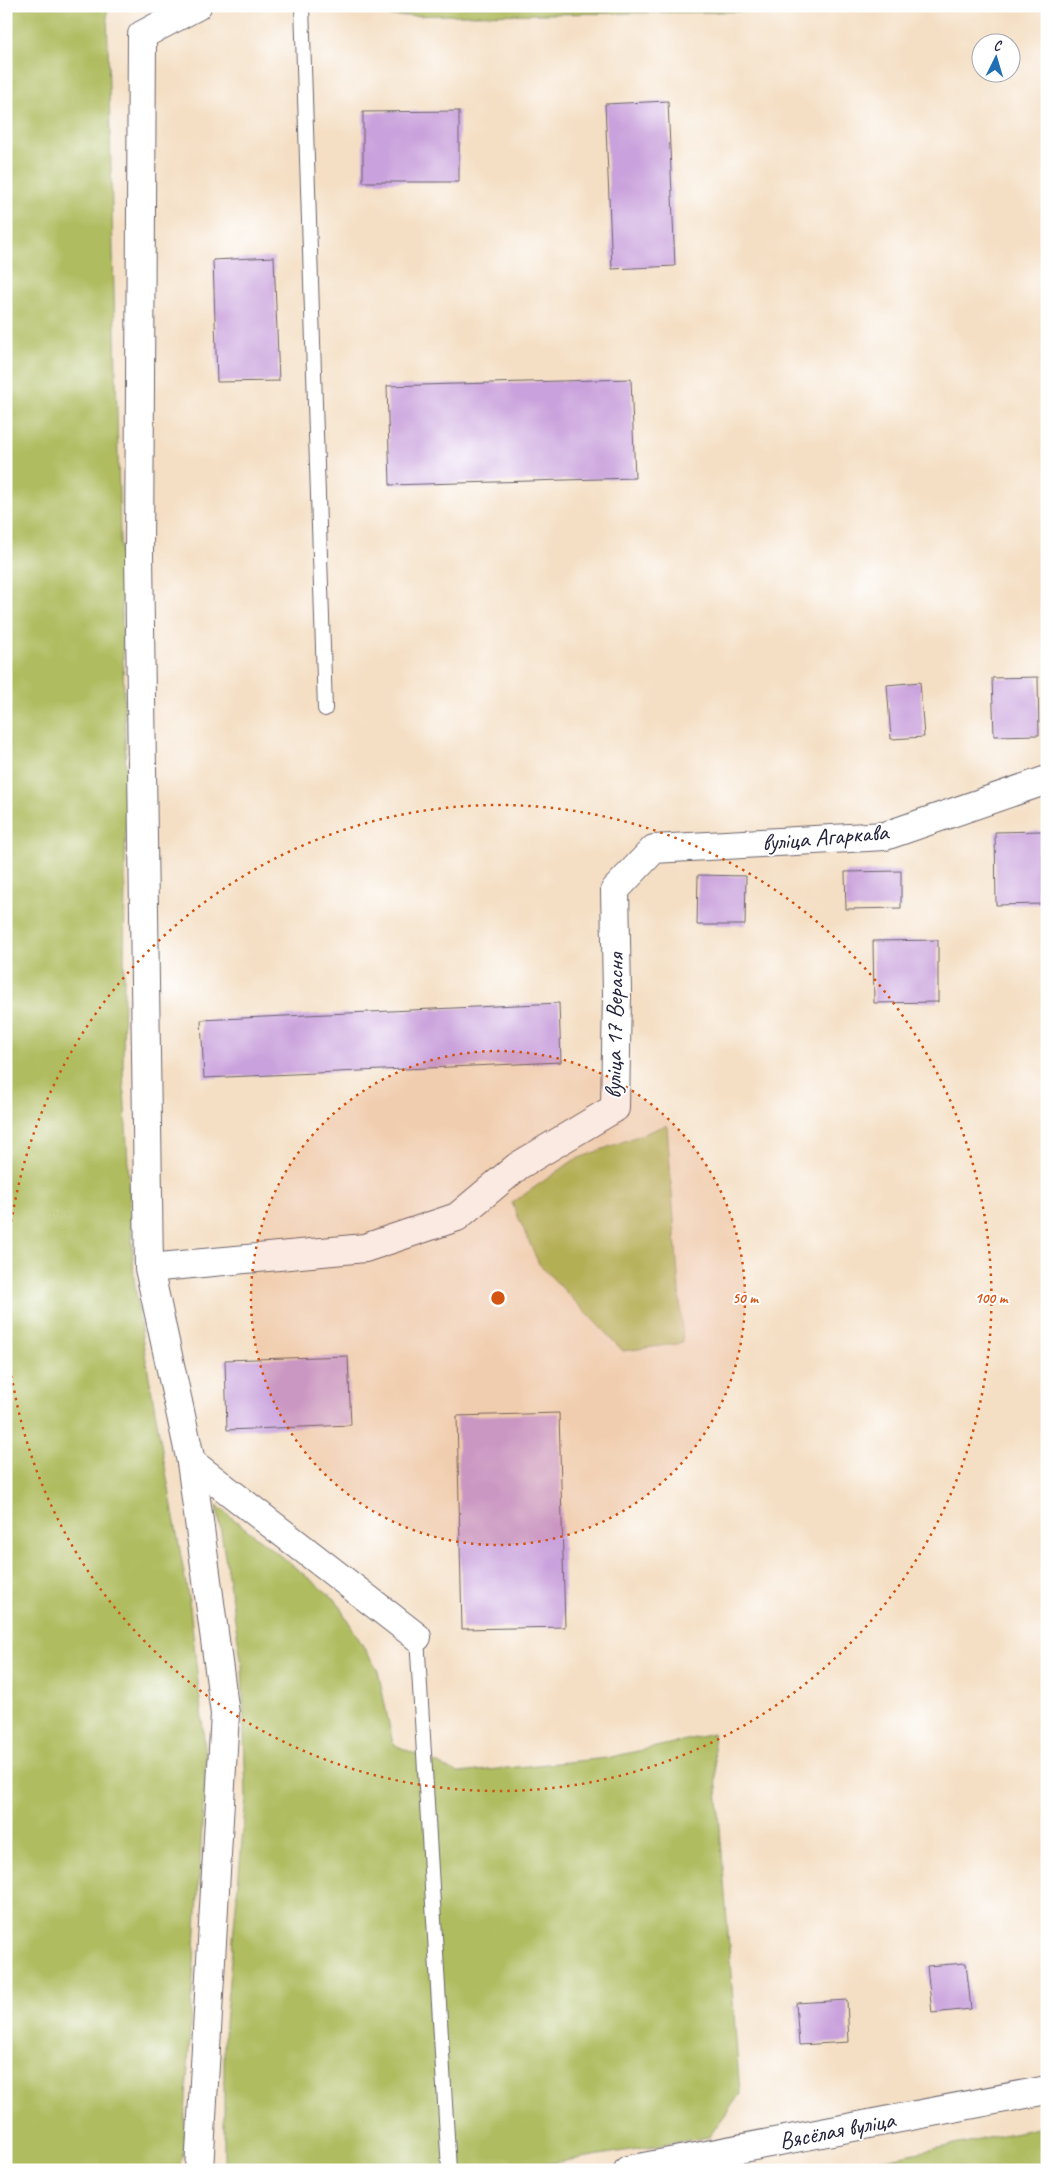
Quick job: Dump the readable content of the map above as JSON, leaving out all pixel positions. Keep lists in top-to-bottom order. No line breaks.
{"streets":{"street":["вуліца Агаркава","вуліца 17 Верасня","Вясёлая вуліца"]},"crossings":[["вуліца Агаркава","вуліца 17 Верасня"]],"north":"top","rings":["50 m","100 m"]}
